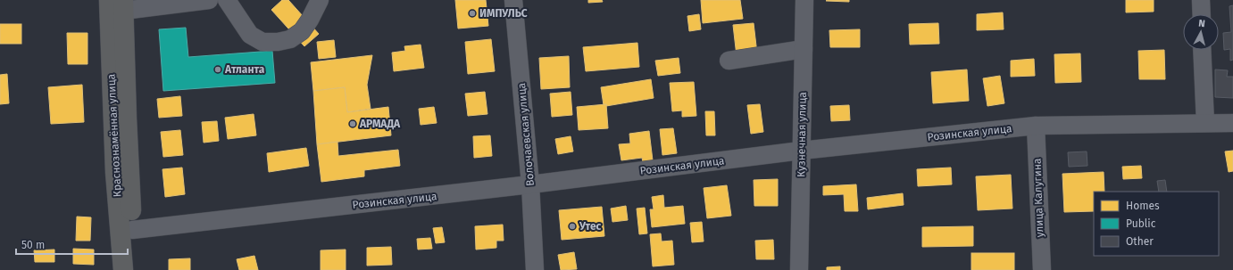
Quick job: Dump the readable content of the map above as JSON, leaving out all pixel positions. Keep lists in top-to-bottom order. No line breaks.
{"streets":{"highway":["Краснознамённая улица"],"street":["Розинская улица","Волочаевская улица","Кузнечная улица","улица Калугина"]},"crossings":[["Розинская улица","Волочаевская улица"],["Розинская улица","Кузнечная улица"],["Розинская улица","Краснознамённая улица"],["Розинская улица","улица Калугина"]],"places":["ИМПУЛЬС","Атланта","АРМАДА","Утес"],"legend":["Homes","Public","Other"],"scale_bar":"50 m","north":"top"}
